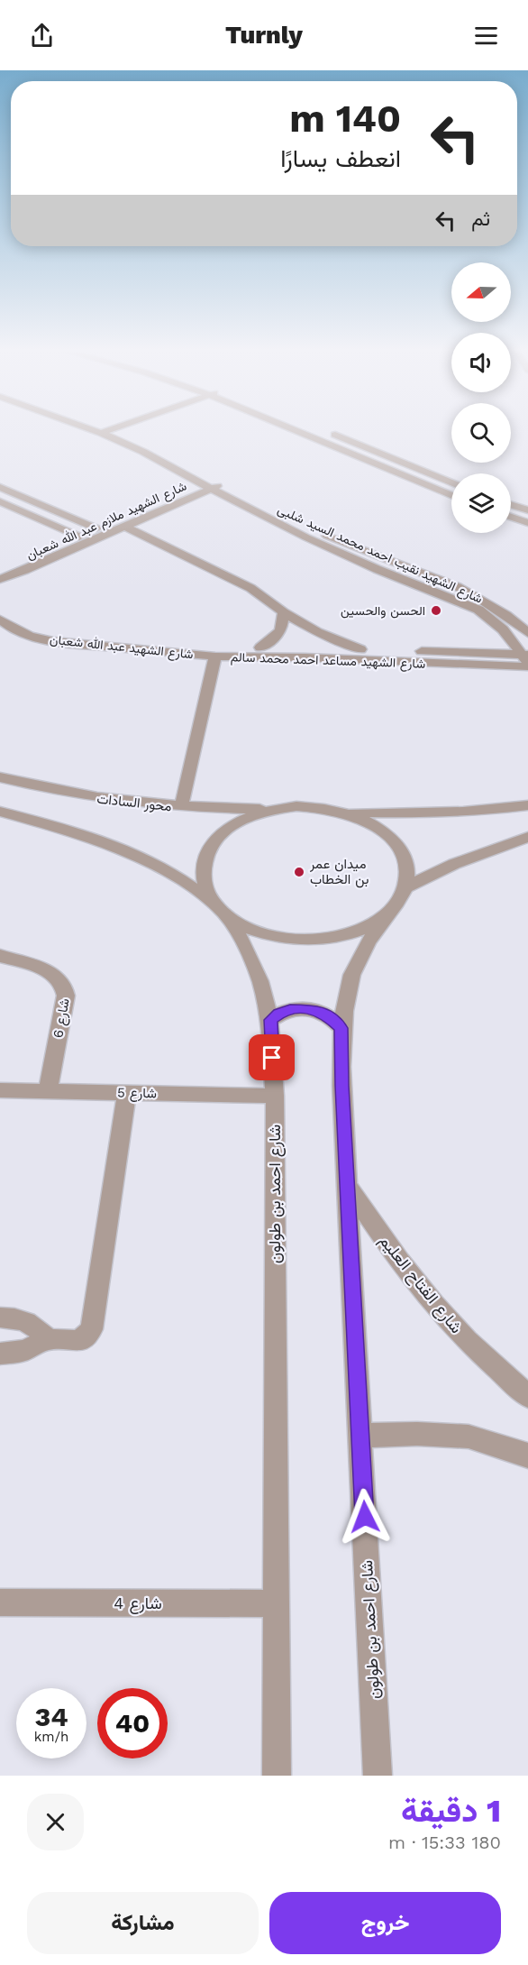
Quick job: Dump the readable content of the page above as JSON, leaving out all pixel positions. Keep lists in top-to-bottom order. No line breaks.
{"streets":{"street":["شارع الشهيد ملازم عبد الله شعبان","شارع الشهيد نقيب احمد محمد السيد شلبى","شارع الشهيد عبد الله شعبان","شارع الشهيد مساعد احمد محمد سالم","محور السادات","شارع 6","شارع 5","شارع احمد بن طولون","شارع الفتاح العليم","شارع 4"]},"crossings":[["شارع الشهيد ملازم عبد الله شعبان","شارع الشهيد نقيب احمد محمد السيد شلبى"],["شارع الشهيد نقيب احمد محمد السيد شلبى","شارع الشهيد مساعد احمد محمد سالم"],["شارع الشهيد عبد الله شعبان","شارع الشهيد مساعد احمد محمد سالم"],["محور السادات","شارع احمد بن طولون"],["شارع 6","شارع 5"],["شارع 5","شارع احمد بن طولون"],["شارع احمد بن طولون","شارع الفتاح العليم"],["شارع احمد بن طولون","شارع 4"]],"places":["الحسن والحسين","ميدان عمر بن الخطاب"],"north":"left","page":{"header":"Turnly","turn":["140 m","انعطف يسارًا"],"then":"ثم","speed":"34 km/h","limit":"40","heading":["1 دقيقة","180 m · 15:33"],"buttons":["خروج","مشاركة"]}}
